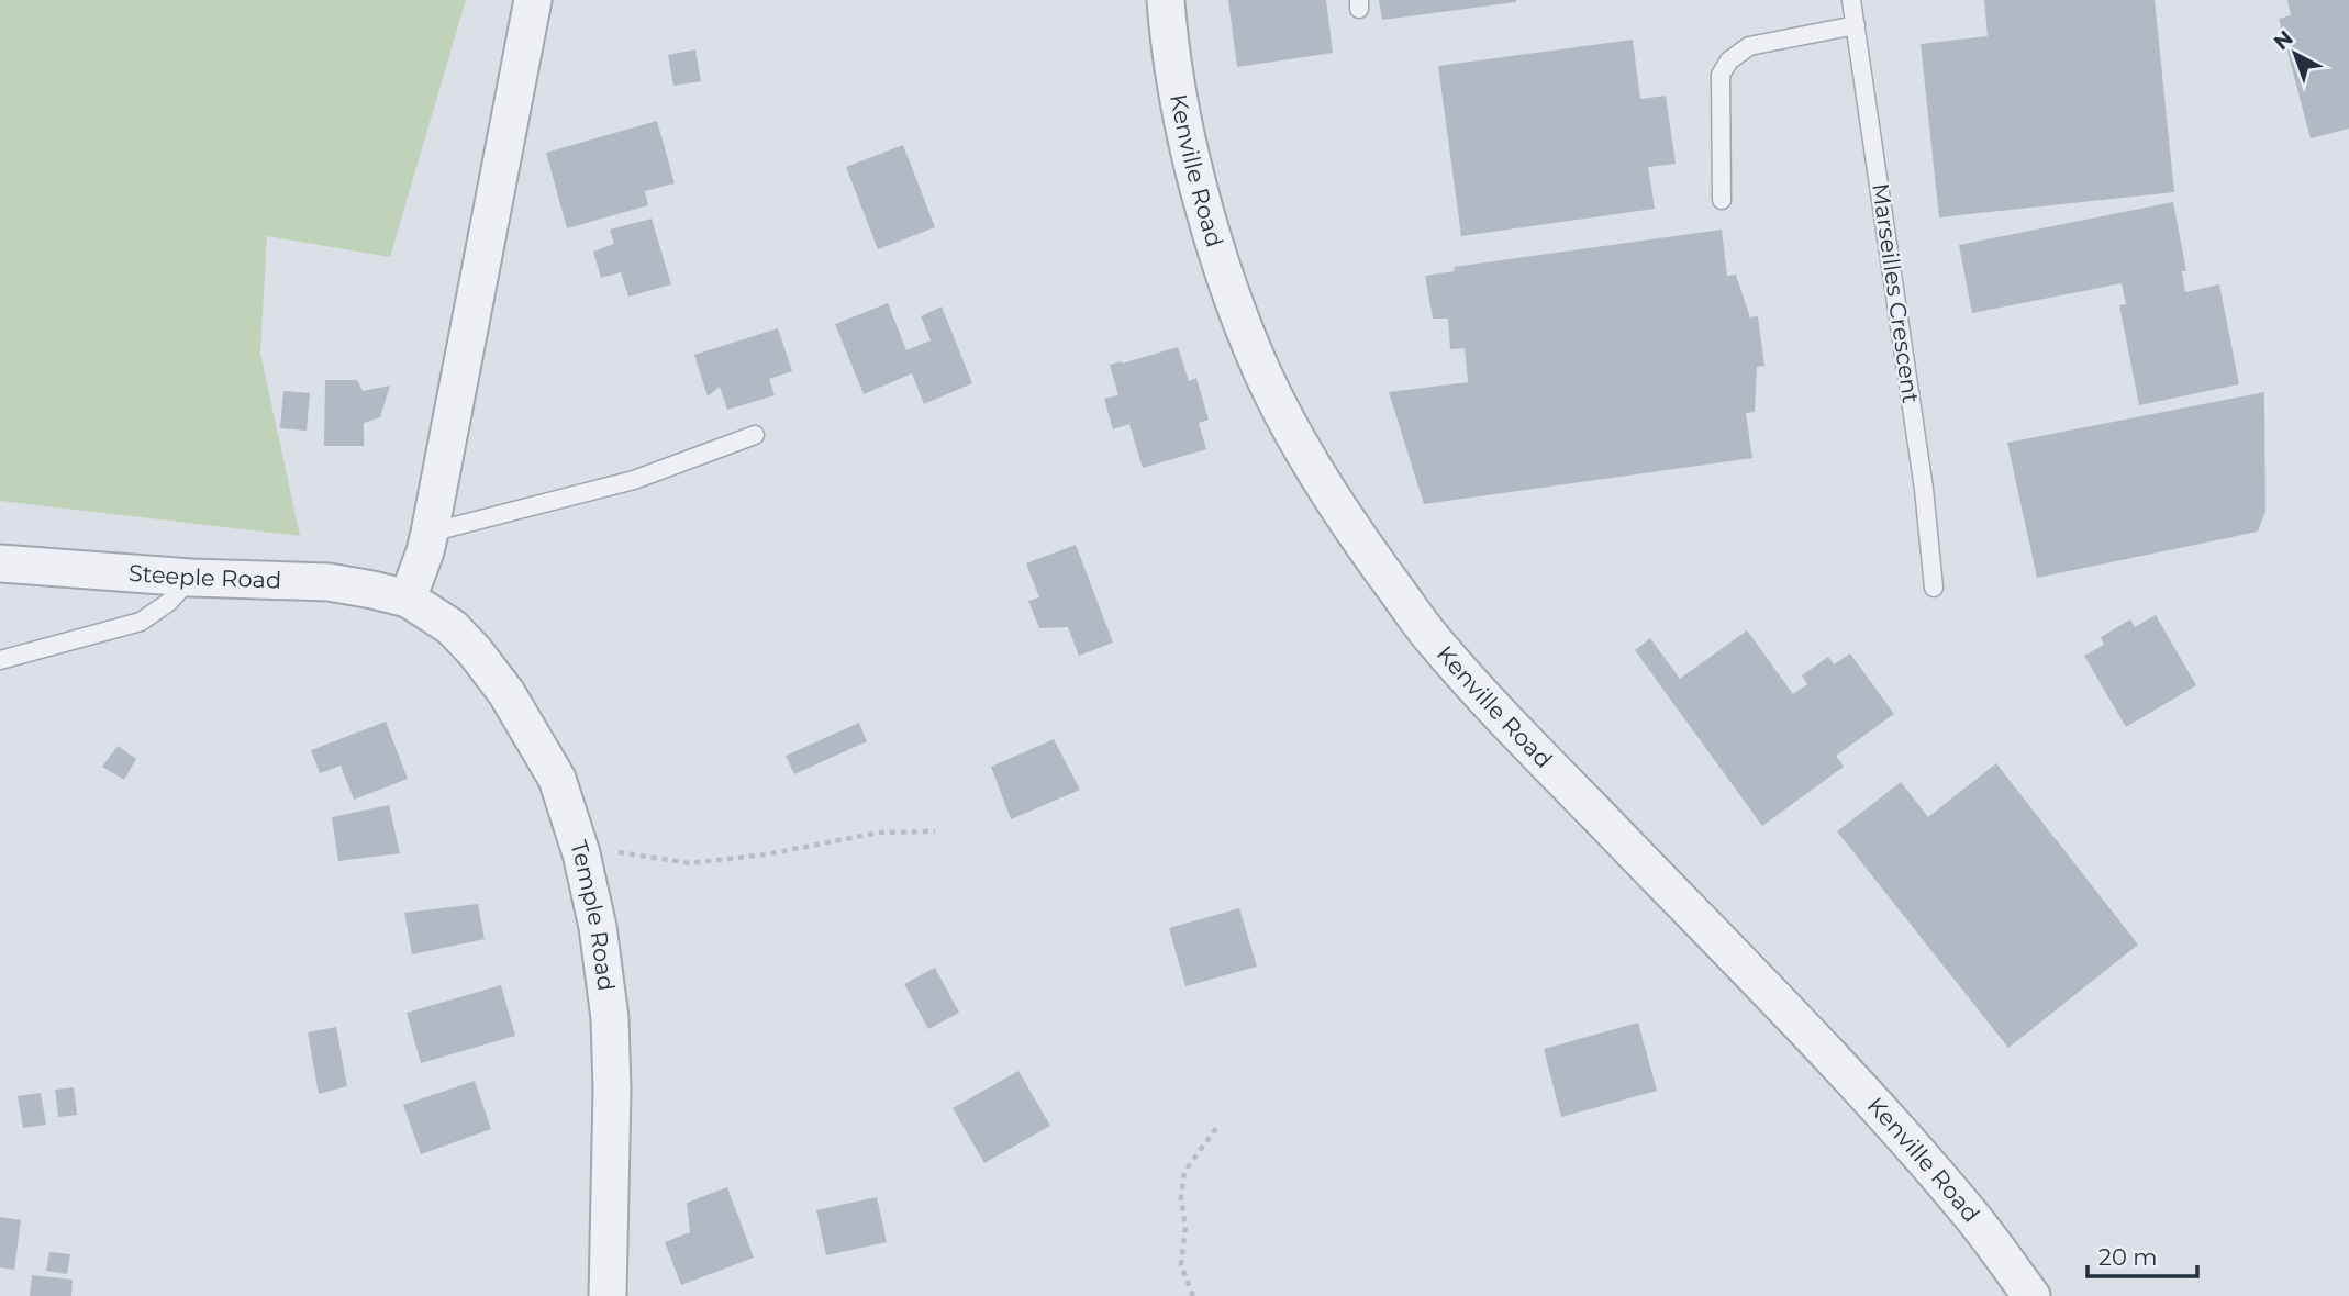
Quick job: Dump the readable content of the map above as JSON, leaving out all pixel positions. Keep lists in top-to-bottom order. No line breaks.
{"streets":{"street":["Kenville Road","Steeple Road","Temple Road"],"lane":["Marseilles Crescent"]},"crossings":[["Steeple Road","Temple Road"]],"scale_bar":"20 m","north":"top left"}
